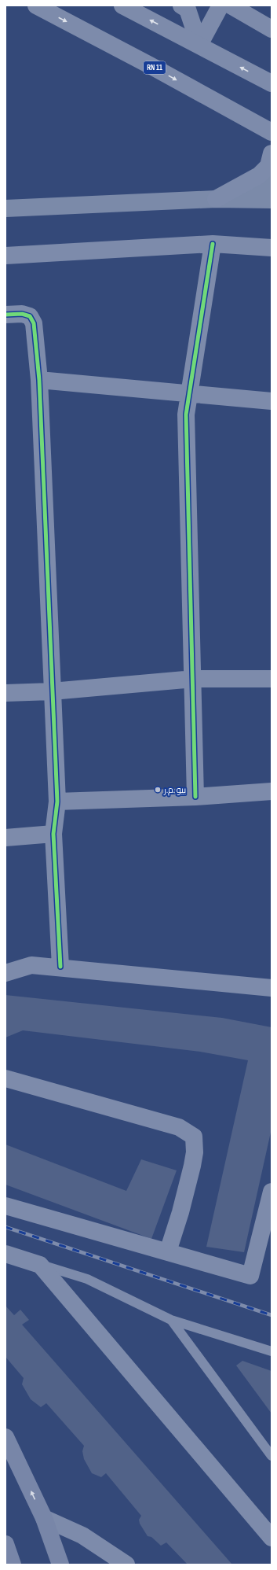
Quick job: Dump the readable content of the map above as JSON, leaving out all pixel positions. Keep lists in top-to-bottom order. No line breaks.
{"streets":{"main road":["RN 11"]},"places":["بيو .م.ر"]}
